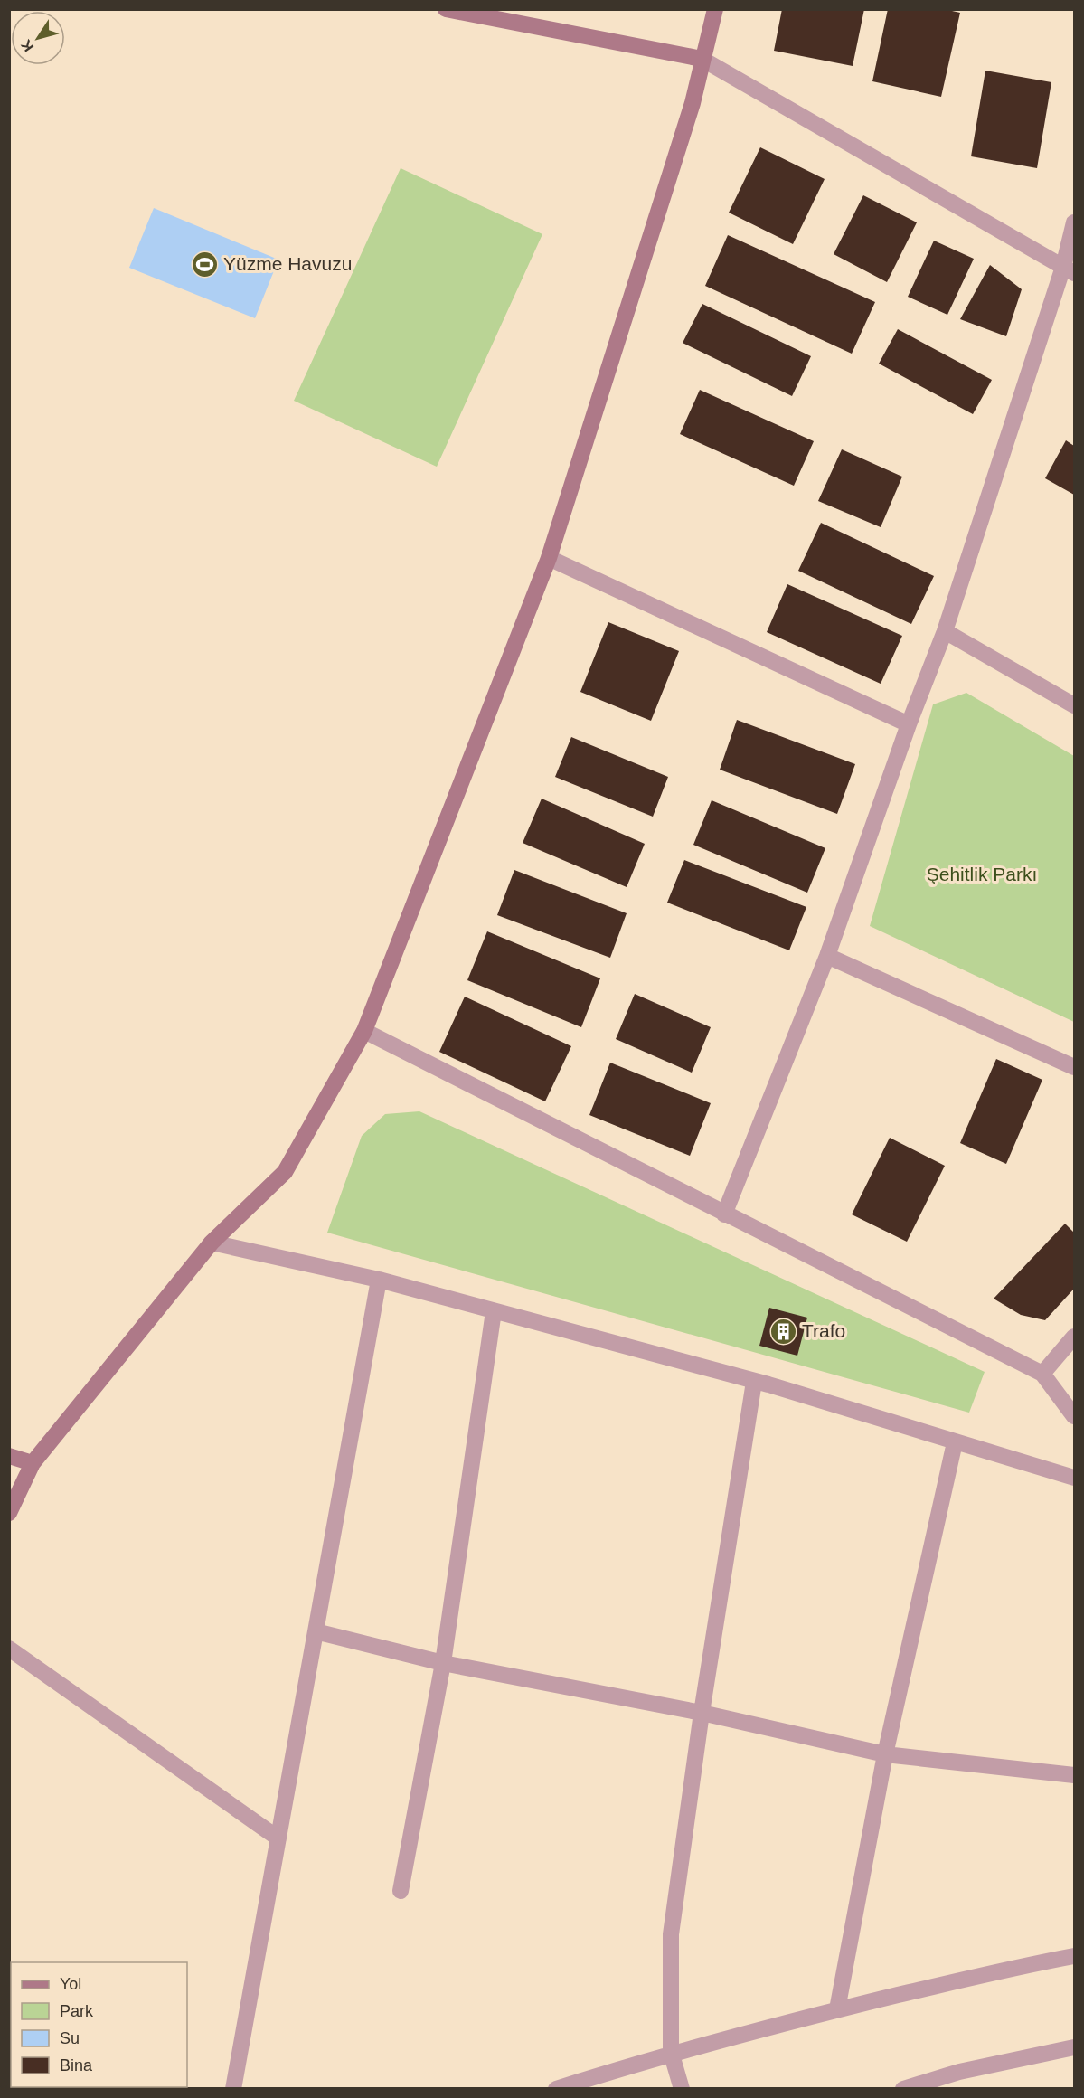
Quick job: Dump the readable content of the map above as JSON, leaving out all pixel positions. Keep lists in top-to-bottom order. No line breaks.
{"parks":["Şehitlik Parkı"],"places":{"sports":["Yüzme Havuzu"],"building":["Trafo"]},"legend":["Yol","Park","Su","Bina"],"north":"bottom left"}
